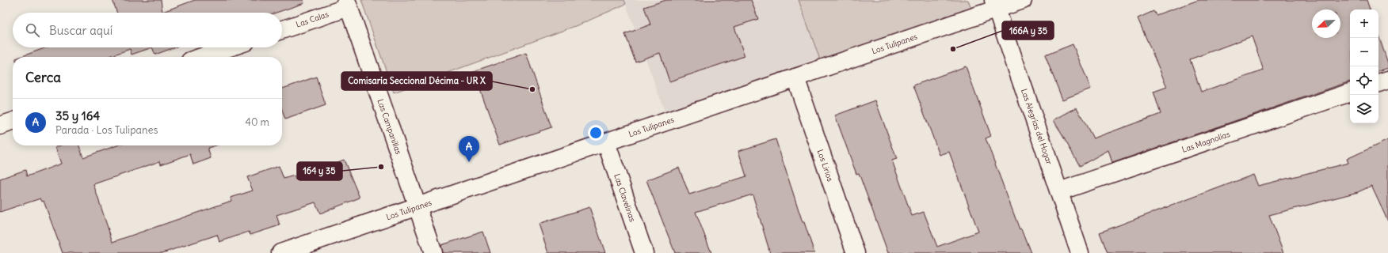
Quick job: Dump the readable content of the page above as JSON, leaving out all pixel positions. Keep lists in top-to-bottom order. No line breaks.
{"streets":{"street":["Las Calas","Los Tulipanes","Las Campanillas","Las Alegrías del Hogar","Las Magnolias","Los Lirios","Las Clavelinas"]},"crossings":[["Las Calas","Las Campanillas"],["Los Tulipanes","Las Campanillas"],["Los Tulipanes","Las Alegrías del Hogar"],["Los Tulipanes","Los Lirios"],["Los Tulipanes","Las Clavelinas"],["Las Alegrías del Hogar","Las Magnolias"]],"places":["166A y 35","Comisaría Seccional Décima - UR X","164 y 35"],"north":"bottom left","page":{"map_buttons":["+","−"],"search":"Buscar aquí","heading":"Cerca","list":[{"mark":"A","name":"35 y 164","note":"Parada · Los Tulipanes","value":"40 m"}],"pins":"A"}}
